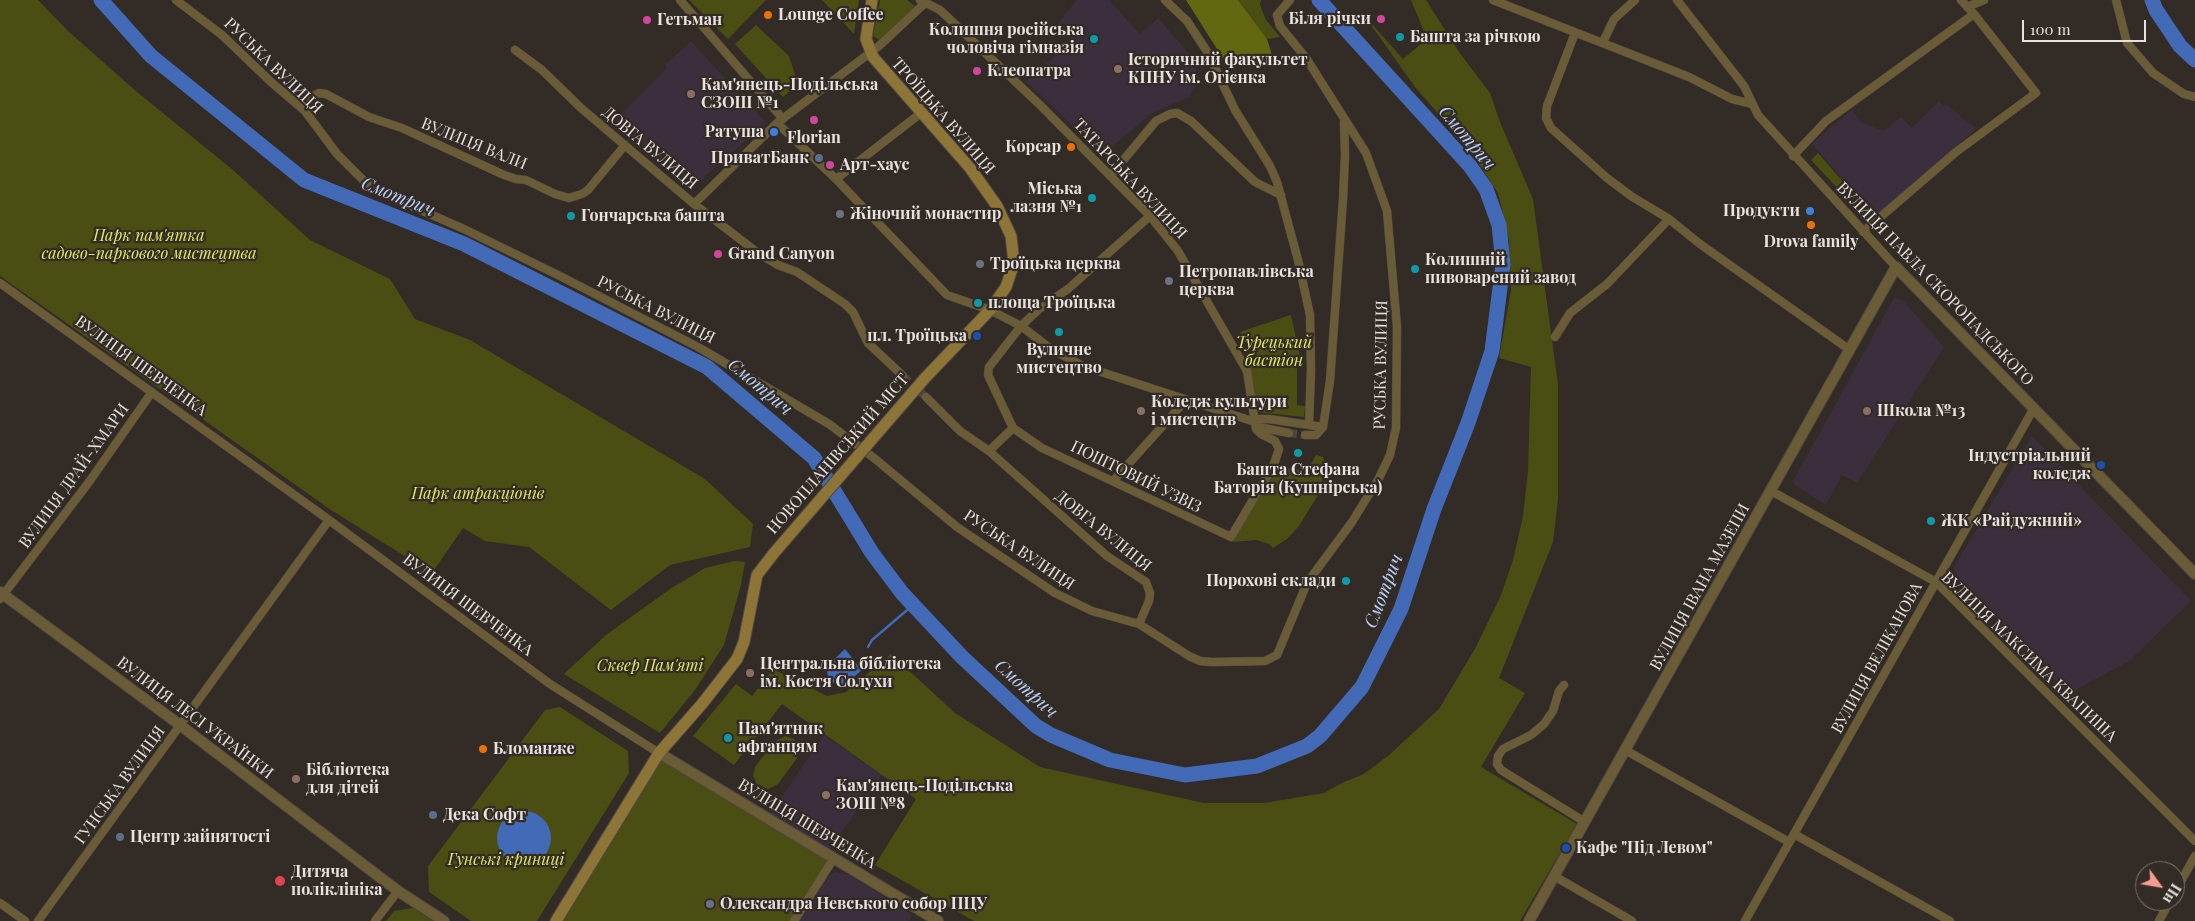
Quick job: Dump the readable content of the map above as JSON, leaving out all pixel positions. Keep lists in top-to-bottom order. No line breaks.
{"streets":{"main road":["ТРОЇЦЬКА ВУЛИЦЯ","НОВОПЛАНІВСЬКИЙ МІСТ"],"street":["РУСЬКА ВУЛИЦЯ","ВУЛИЦЯ ВАЛИ","ДОВГА ВУЛИЦЯ","ТАТАРСЬКА ВУЛИЦЯ","ВУЛИЦЯ ПАВЛА СКОРОПАДСЬКОГО","ВУЛИЦЯ ШЕВЧЕНКА","ВУЛИЦЯ ДРАЙ-ХМАРИ","ПОШТОВИЙ УЗВІЗ","ВУЛИЦЯ ІВАНА МАЗЕПИ","ВУЛИЦЯ МАКСИМА КВАПИША","ВУЛИЦЯ ВЕЛІКАНОВА","ВУЛИЦЯ ЛЕСІ УКРАЇНКИ","ГУНСЬКА ВУЛИЦЯ"]},"crossings":[["РУСЬКА ВУЛИЦЯ","ВУЛИЦЯ ВАЛИ"],["РУСЬКА ВУЛИЦЯ","ДОВГА ВУЛИЦЯ"],["ТРОЇЦЬКА ВУЛИЦЯ","НОВОПЛАНІВСЬКИЙ МІСТ"],["ВУЛИЦЯ ВАЛИ","ДОВГА ВУЛИЦЯ"],["ТАТАРСЬКА ВУЛИЦЯ","ПОШТОВИЙ УЗВІЗ"],["ВУЛИЦЯ ПАВЛА СКОРОПАДСЬКОГО","ВУЛИЦЯ ІВАНА МАЗЕПИ"],["ВУЛИЦЯ ПАВЛА СКОРОПАДСЬКОГО","ВУЛИЦЯ ВЕЛІКАНОВА"],["ВУЛИЦЯ ШЕВЧЕНКА","НОВОПЛАНІВСЬКИЙ МІСТ"],["ВУЛИЦЯ ШЕВЧЕНКА","ВУЛИЦЯ ДРАЙ-ХМАРИ"],["ВУЛИЦЯ ШЕВЧЕНКА","ГУНСЬКА ВУЛИЦЯ"],["ВУЛИЦЯ ДРАЙ-ХМАРИ","ВУЛИЦЯ ЛЕСІ УКРАЇНКИ"],["ВУЛИЦЯ ІВАНА МАЗЕПИ","ВУЛИЦЯ МАКСИМА КВАПИША"],["ВУЛИЦЯ МАКСИМА КВАПИША","ВУЛИЦЯ ВЕЛІКАНОВА"],["ВУЛИЦЯ ЛЕСІ УКРАЇНКИ","ГУНСЬКА ВУЛИЦЯ"]],"water":["Смотрич"],"parks":["Парк пам'ятка садово-паркового мистецтва","Турецький бастіон","Парк атракціонів","Сквер Пам'яті","Гунські криниці"],"places":["Lounge Coffee","Біля річки","Гетьман","Башта за річкою","Колишня російська чоловіча гімназія","Історичний факультет КПНУ ім. Огієнка","Клеопатра","Кам'янець-Подільська СЗОШ №1","Florian","Ратуша","Корсар","ПриватБанк","Арт-хаус","Міська лазня №1","Продукти","Жіночий монастир","Гончарська башта","Drova family","Grand Canyon","Троїцька церква","Колишній пивоварений завод","Петропавлівська церква","площа Троїцька","Вуличне мистецтво","пл. Троїцька","Коледж культури і мистецтв","Школа №13","Башта Стефана Баторія (Кушнірська)","Індустріальний коледж","ЖК «Райдужний»","Порохові склади","Центральна бібліотека ім. Костя Солухи","Пам'ятник афганцям","Бломанже","Бібліотека для дітей","Кам'янець-Подільська ЗОШ №8","Дека Софт","Центр зайнятості","Кафе \"Під Левом\"","Дитяча поліклініка","Олександра Невського собор ПЦУ"],"scale_bar":"100 m","north":"bottom right"}
